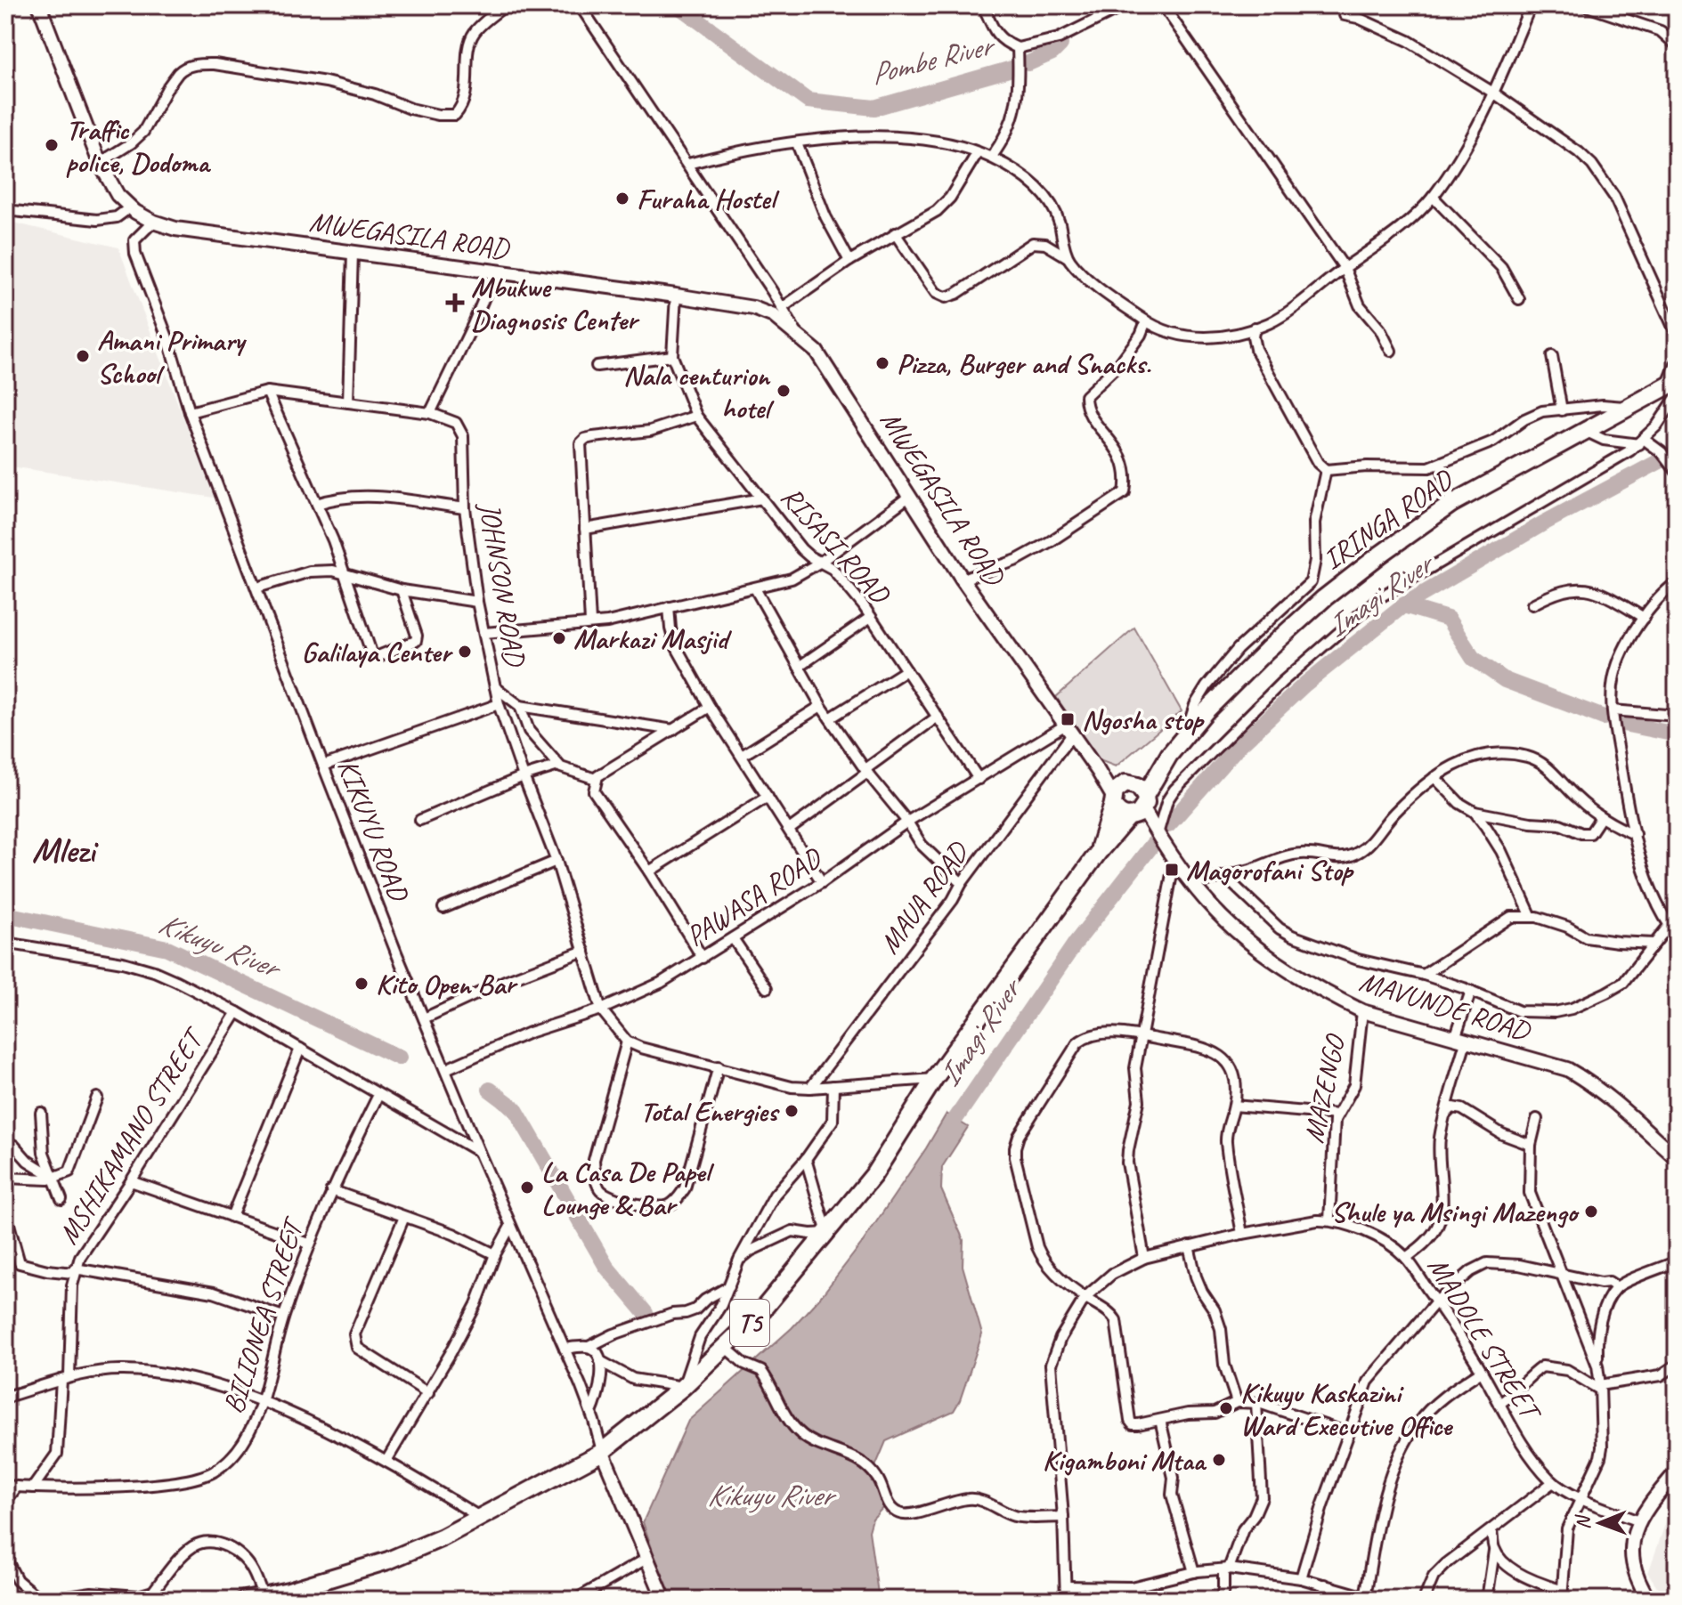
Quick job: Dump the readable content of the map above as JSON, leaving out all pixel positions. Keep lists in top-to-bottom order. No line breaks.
{"streets":{"highway":["IRINGA ROAD","T5"],"street":["MWEGASILA ROAD","RISASI ROAD","JOHNSON ROAD","KIKUYU ROAD","PAWASA ROAD","MAUA ROAD","MAVUNDE ROAD","MAZENGO","MSHIKAMANO STREET","BILIONEA STREET","MADOLE STREET"]},"crossings":[["MWEGASILA ROAD","RISASI ROAD"],["MWEGASILA ROAD","KIKUYU ROAD"],["MWEGASILA ROAD","PAWASA ROAD"],["MWEGASILA ROAD","MAUA ROAD"],["MWEGASILA ROAD","MAVUNDE ROAD"],["MWEGASILA ROAD","T5"],["IRINGA ROAD","T5"],["RISASI ROAD","PAWASA ROAD"],["JOHNSON ROAD","KIKUYU ROAD"],["JOHNSON ROAD","PAWASA ROAD"],["KIKUYU ROAD","PAWASA ROAD"],["KIKUYU ROAD","T5"],["PAWASA ROAD","MAUA ROAD"],["MAVUNDE ROAD","MAZENGO"],["MAVUNDE ROAD","T5"],["MAZENGO","MADOLE STREET"],["MSHIKAMANO STREET","BILIONEA STREET"]],"districts":["Mlezi"],"water":["Pombe River","Imagi River","Kikuyu River"],"places":{"other":["Traffic police, Dodoma","Furaha Hostel","Amani Primary School","Pizza, Burger and Snacks.","Nala centurion hotel","Markazi Masjid","Galilaya Center","Kito Open Bar","Total Energies","La Casa De Papel Lounge & Bar","Shule ya Msingi Mazengo","Kikuyu Kaskazini Ward Executive Office","Kigamboni Mtaa"],"health":["Mbukwe Diagnosis Center"],"transit":["Ngosha stop","Magorofani Stop"]},"north":"left"}
